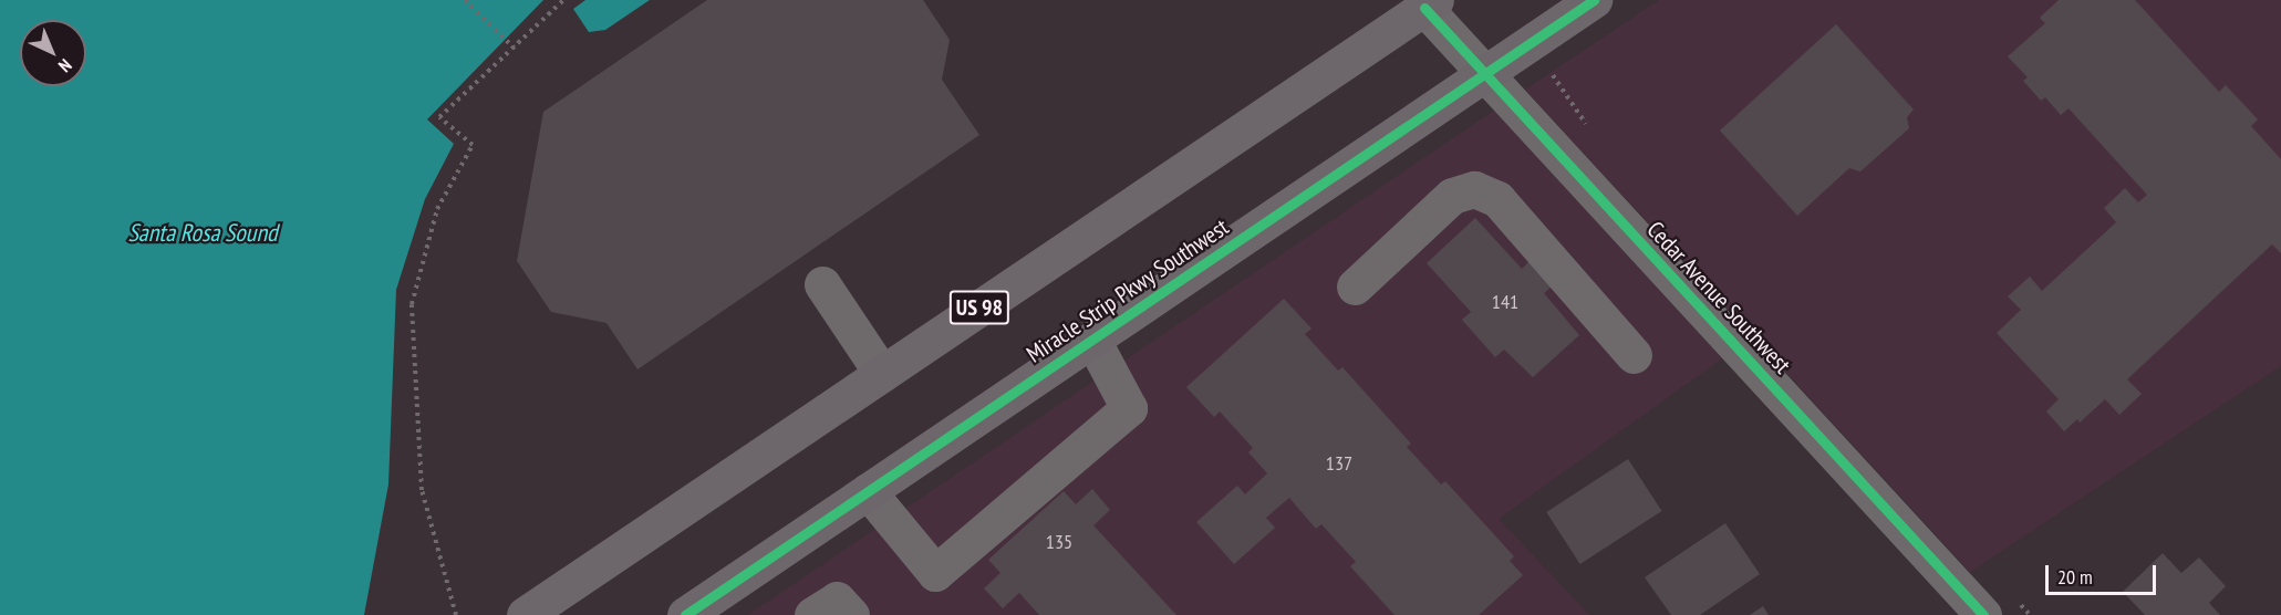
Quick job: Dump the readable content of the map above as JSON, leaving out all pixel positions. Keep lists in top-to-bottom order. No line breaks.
{"streets":{"highway":["Miracle Strip Pkwy Southwest","US 98"],"street":["Cedar Avenue Southwest"]},"crossings":[["Miracle Strip Pkwy Southwest","Cedar Avenue Southwest"],["Cedar Avenue Southwest","US 98"]],"water":["Santa Rosa Sound"],"house_numbers":["141","137","135"],"scale_bar":"20 m","north":"bottom right"}
